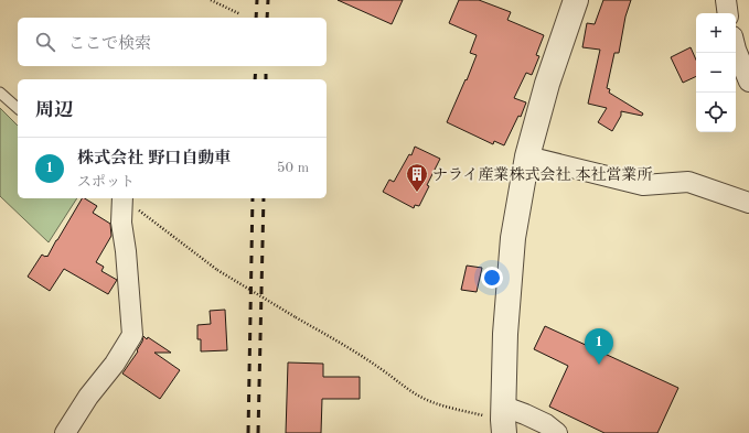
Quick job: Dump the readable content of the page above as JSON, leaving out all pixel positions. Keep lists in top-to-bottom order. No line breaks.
{"places":{"building":["ナライ産業株式会社 本社営業所"]},"page":{"map_buttons":["+","−"],"search":"ここで検索","heading":"周辺","list":[{"mark":"1","name":"株式会社 野口自動車","note":"スポット","value":"50 m"}],"pins":"1"}}
